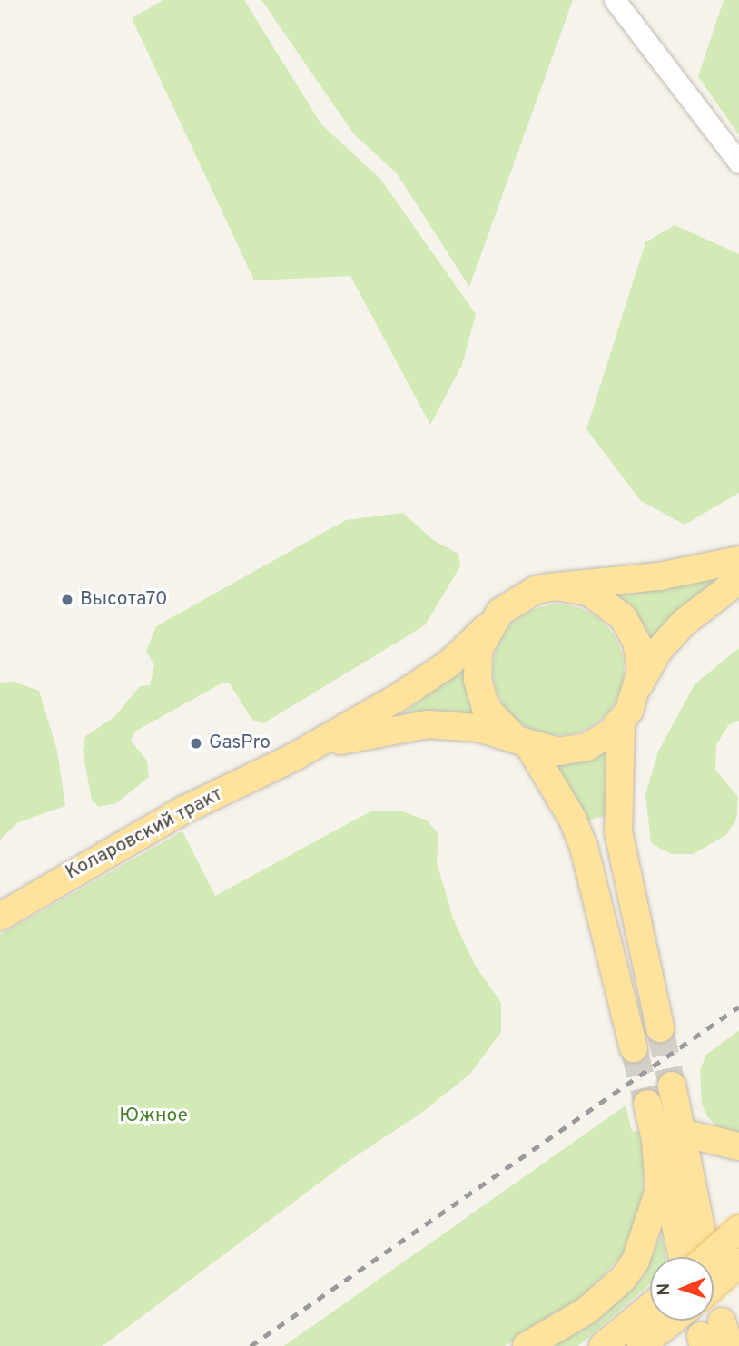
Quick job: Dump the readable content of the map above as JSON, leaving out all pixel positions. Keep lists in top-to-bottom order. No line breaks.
{"streets":{"main road":["Коларовский тракт"]},"parks":["Южное"],"places":["Высота70","GasPro"],"north":"left"}
